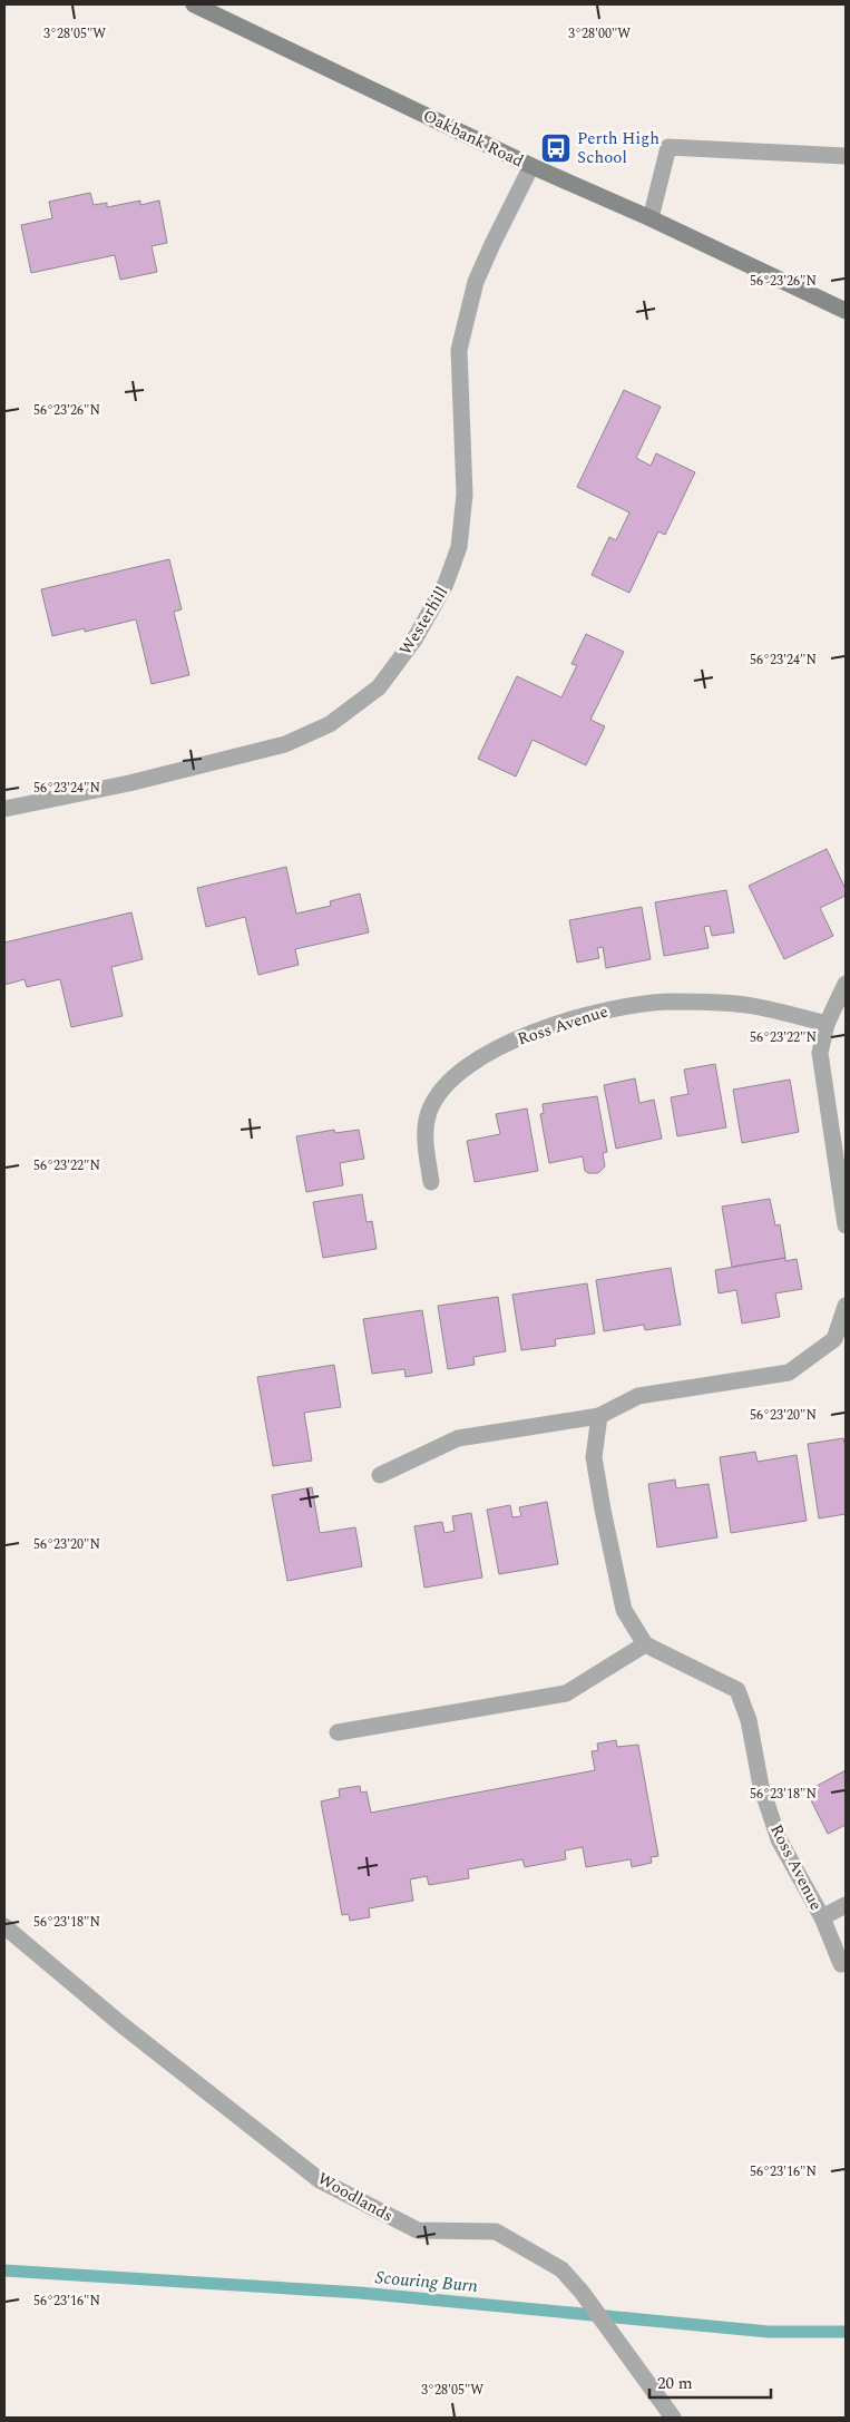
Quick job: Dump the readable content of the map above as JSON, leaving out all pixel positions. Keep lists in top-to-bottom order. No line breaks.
{"streets":{"street":["Oakbank Road","Westerhill","Ross Avenue","Woodlands"]},"crossings":[["Oakbank Road","Westerhill"]],"water":["Scouring Burn"],"places":{"bus stop":["Perth High School"]},"scale_bar":"20 m","coordinates":["3°28'05\"W","3°28'00\"W","56°23'26\"N","56°23'24\"N","56°23'22\"N","56°23'20\"N","56°23'18\"N","56°23'16\"N"]}
